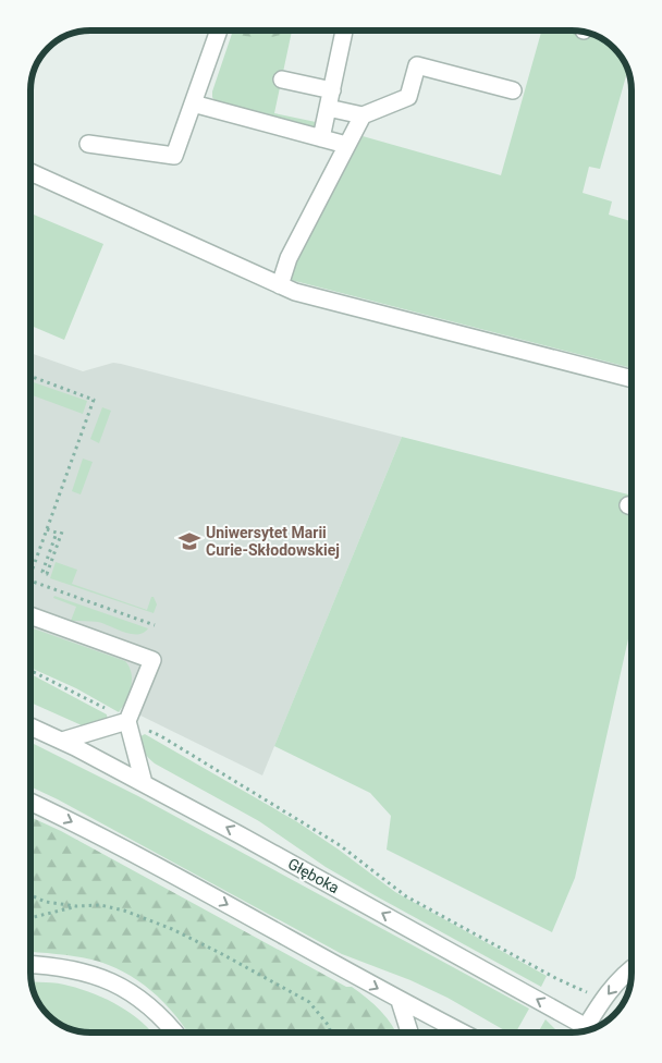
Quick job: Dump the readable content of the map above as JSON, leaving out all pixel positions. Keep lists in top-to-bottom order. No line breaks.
{"streets":{"street":["Głęboka"]},"places":{"school or university":["Uniwersytet Marii Curie-Skłodowskiej"]}}
